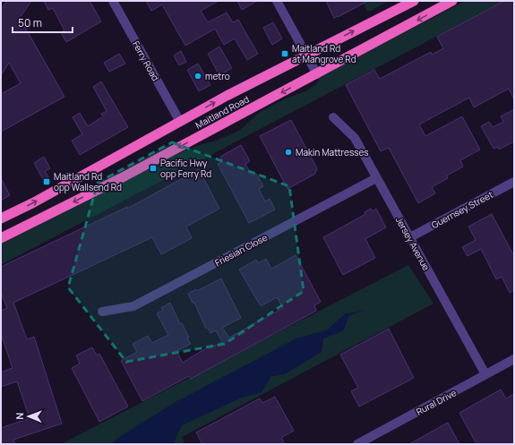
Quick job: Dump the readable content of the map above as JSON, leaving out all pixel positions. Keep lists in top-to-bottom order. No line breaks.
{"streets":{"highway":["Maitland Road"],"street":["Ferry Road","Guernsey Street","Jersey Avenue","Friesian Close","Rural Drive"]},"crossings":[["Ferry Road","Maitland Road"],["Guernsey Street","Jersey Avenue"],["Jersey Avenue","Friesian Close"],["Jersey Avenue","Rural Drive"]],"places":{"transit":["Maitland Rd at Mangrove Rd","Pacific Hwy opp Ferry Rd","Maitland Rd opp Wallsend Rd"],"other":["metro","Makin Mattresses"]},"scale_bar":"50 m","north":"left"}
